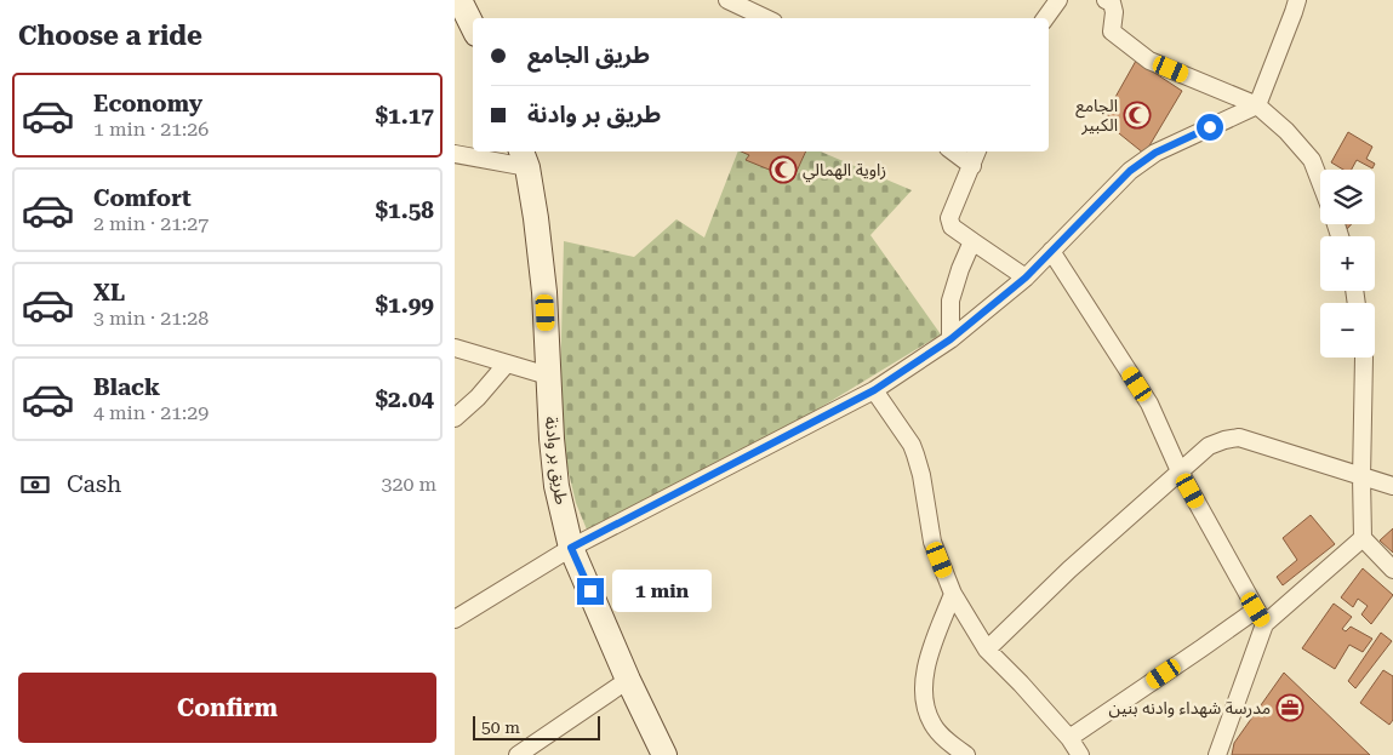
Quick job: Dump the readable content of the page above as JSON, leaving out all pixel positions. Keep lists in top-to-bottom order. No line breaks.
{"streets":{"street":["طريق بر وادنة"]},"places":{"mosque":["الجامع الكبير","زاوية الهمالي"],"office":["مدرسة شهداء وادنه بنين"]},"scale_bar":"50 m","page":{"heading":"Choose a ride","banner":["طريق الجامع","طريق بر وادنة"],"list":[{"name":"Economy","note":"1 min · 21:26","value":"$1.17"},{"name":"Comfort","note":"2 min · 21:27","value":"$1.58"},{"name":"XL","note":"3 min · 21:28","value":"$1.99"},{"name":"Black","note":"4 min · 21:29","value":"$2.04"}],"map_buttons":["+","−"],"pay":["Cash","320 m"],"bubble":"1 min","buttons":"Confirm","scale":"50 m"}}
